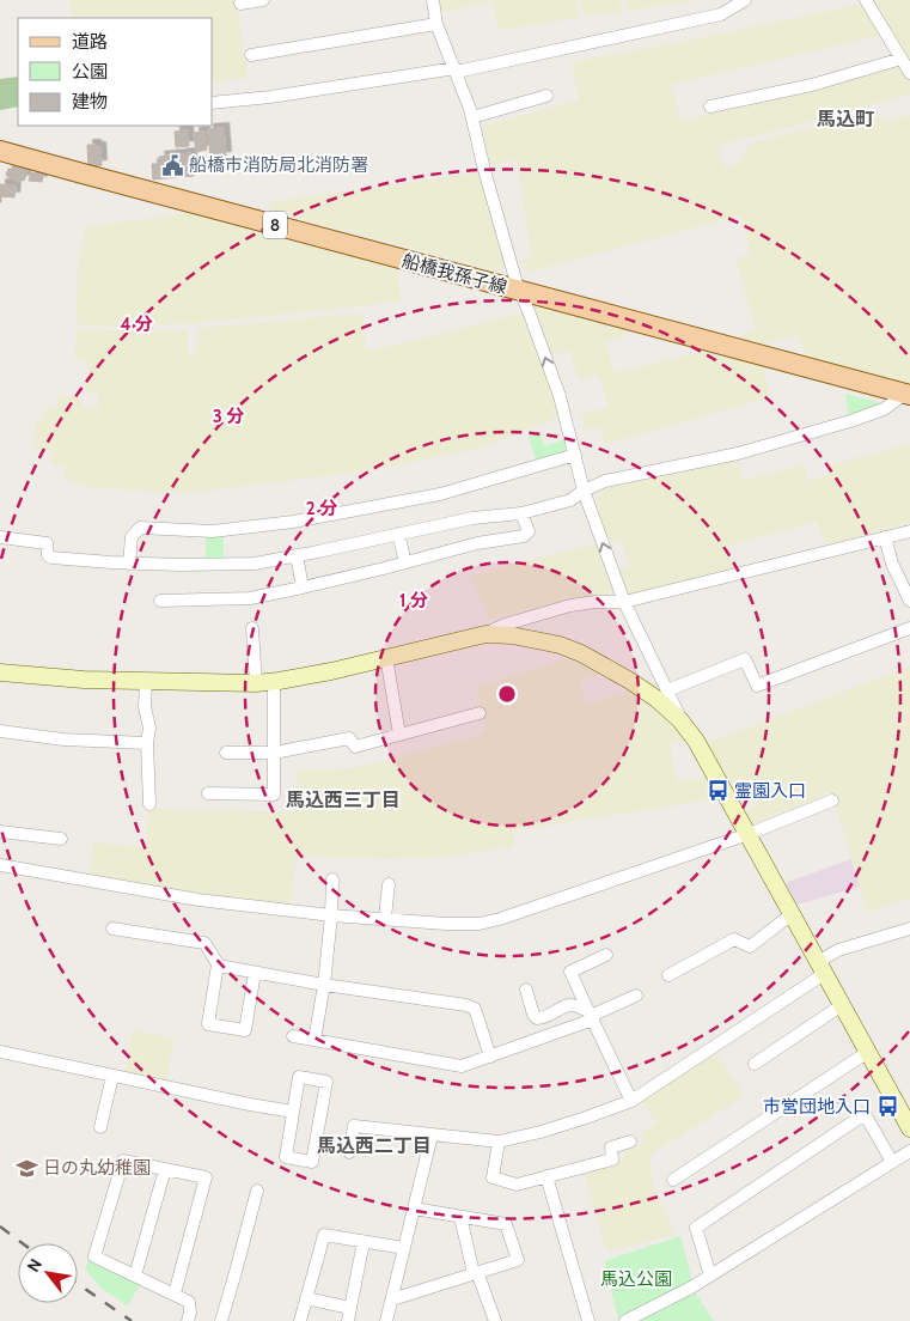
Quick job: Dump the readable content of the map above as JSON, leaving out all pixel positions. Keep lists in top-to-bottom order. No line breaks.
{"streets":{"main road":["8","船橋我孫子線"]},"districts":["馬込町","馬込西三丁目","馬込西二丁目"],"parks":["馬込公園"],"places":{"public building":["船橋市消防局北消防署"],"bus stop":["霊園入口","市営団地入口"],"school or university":["日の丸幼稚園"]},"legend":["道路","公園","建物"],"north":"top left","rings":["4 分","3 分","2 分","1 分"]}
